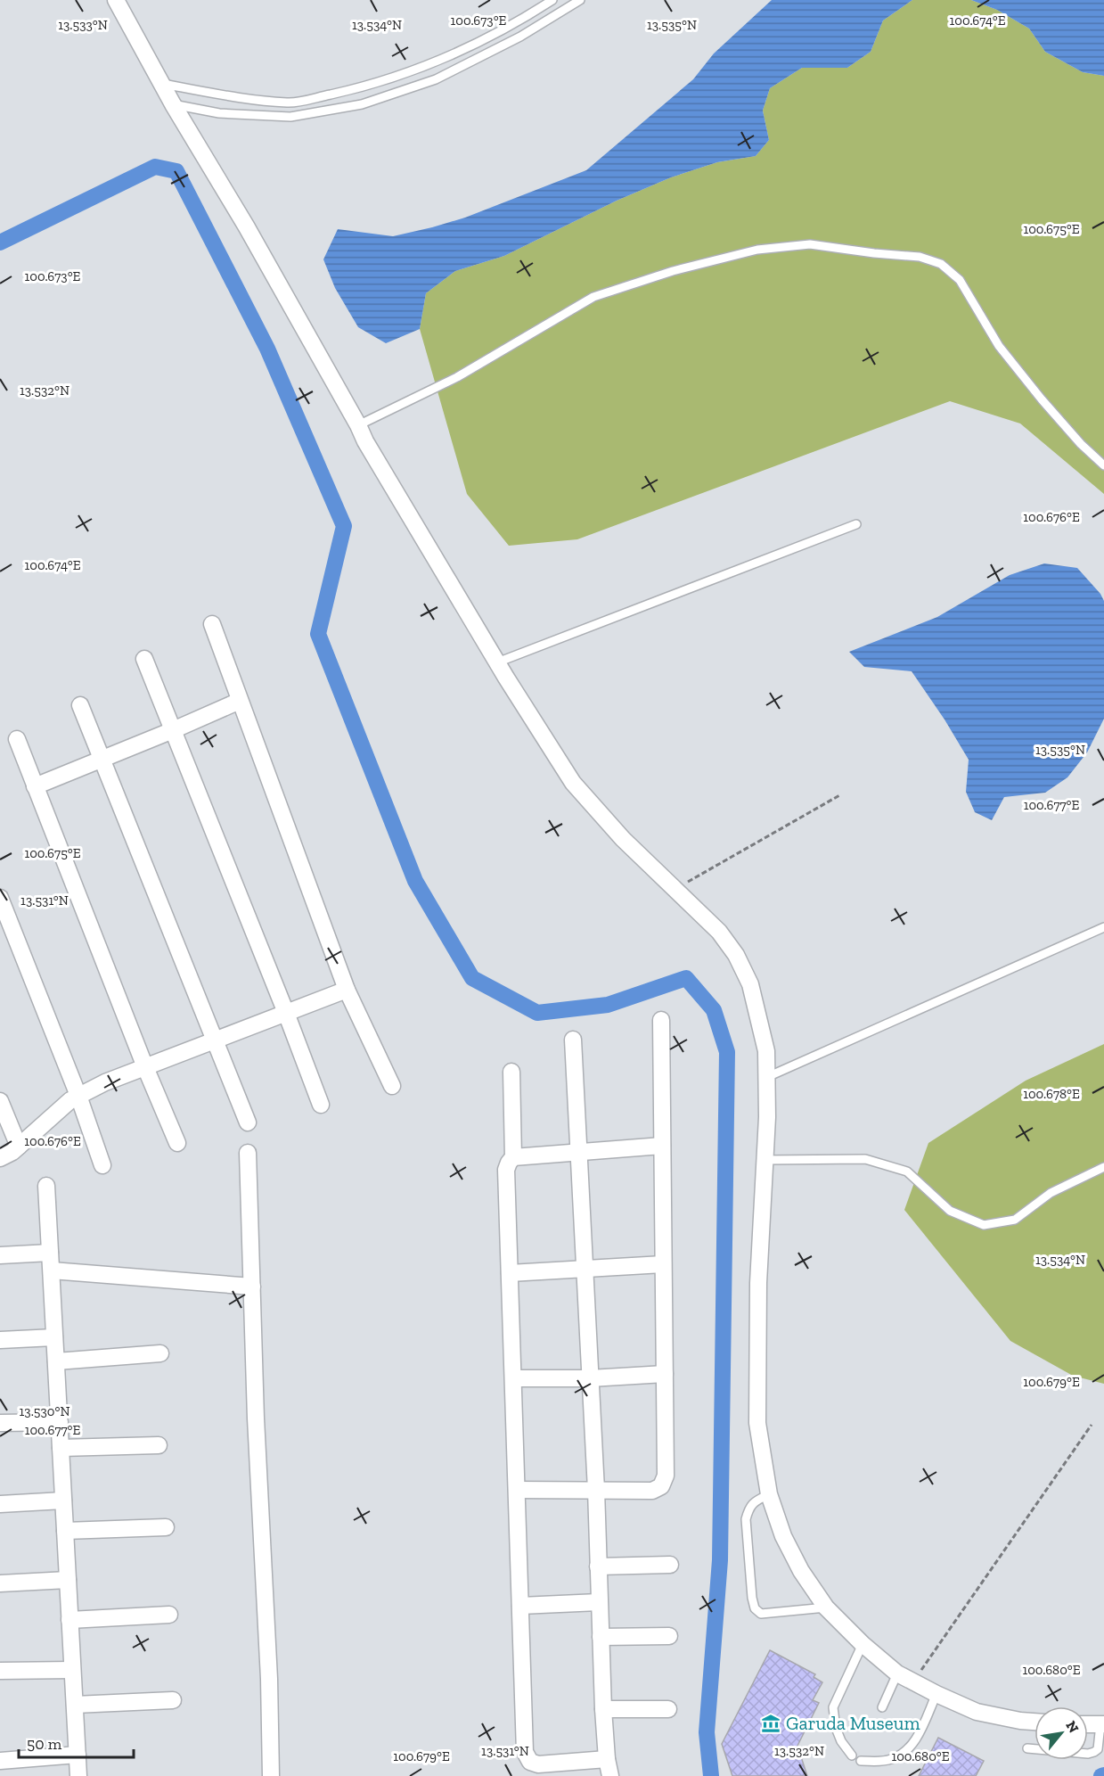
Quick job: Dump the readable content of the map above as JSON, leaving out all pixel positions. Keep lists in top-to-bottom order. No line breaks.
{"places":{"museum":["Garuda Museum"]},"scale_bar":"50 m","north":"top right","coordinates":["100.673°E","100.674°E","13.533°N","13.534°N","13.535°N","100.675°E","13.532°N","100.676°E","100.677°E","13.531°N","100.678°E","100.679°E","13.530°N","100.680°E"]}
